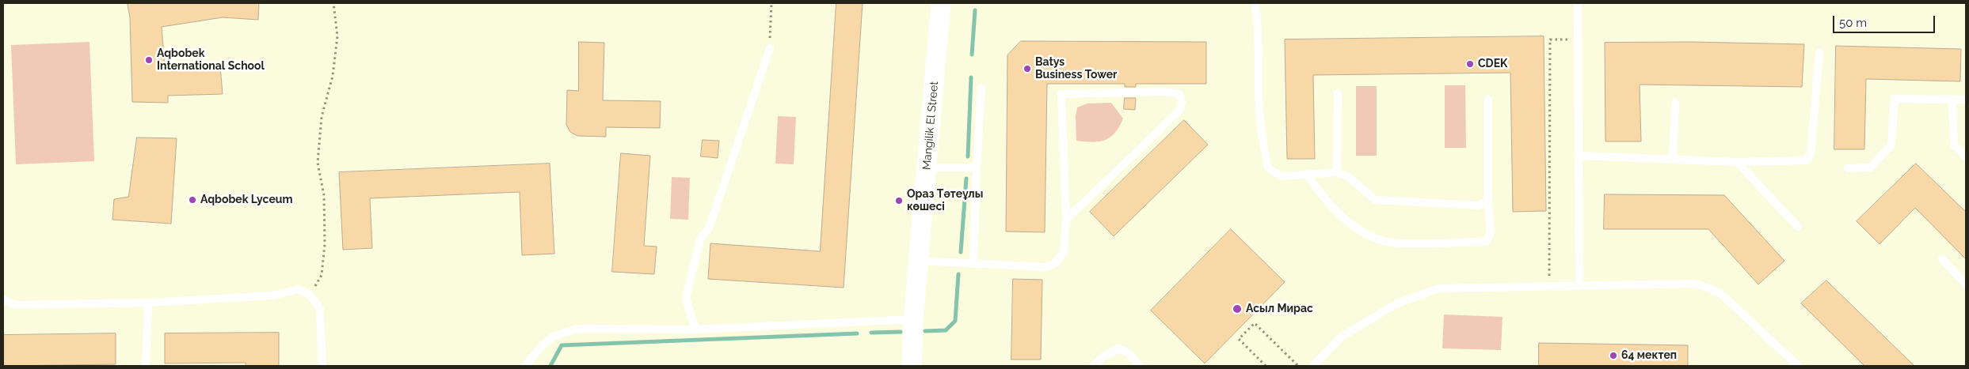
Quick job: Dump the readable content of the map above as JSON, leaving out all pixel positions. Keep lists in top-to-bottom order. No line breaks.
{"streets":{"street":["Mangilik El Street"]},"places":["Aqbobek International School","CDEK","Batys Business Tower","Aqbobek Lyceum","Ораз Тәтеұлы көшесі","Асыл Мирас","64 мектеп"],"scale_bar":"50 m"}
